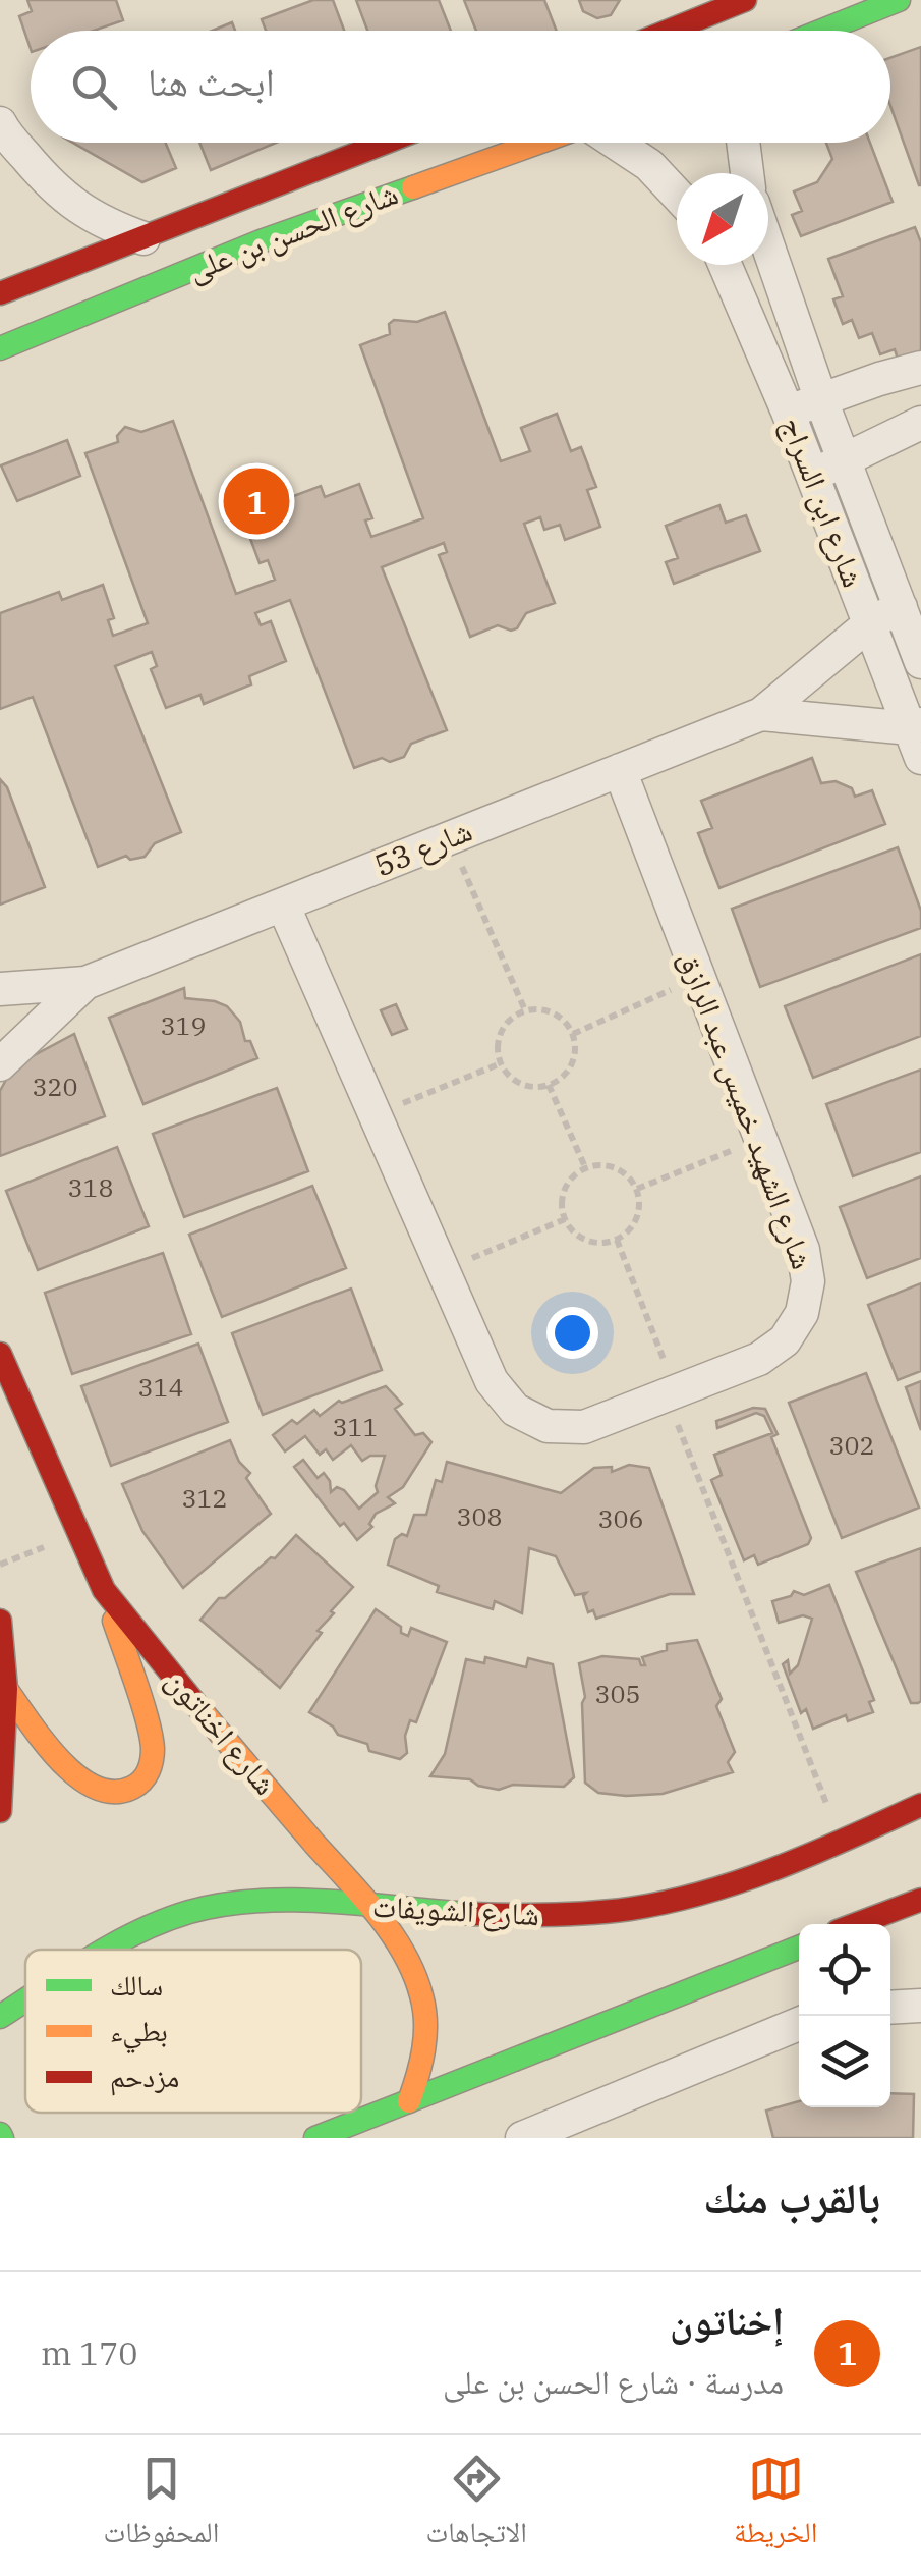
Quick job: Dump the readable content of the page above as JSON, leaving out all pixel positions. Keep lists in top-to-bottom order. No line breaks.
{"streets":{"main road":["شارع الحسن بن على","شارع اخناتون","شارع الشويفات"],"street":["شارع ابن السراج","شارع 53","شارع الشهيد خميس عبد الرازق"]},"crossings":[["شارع ابن السراج","شارع 53"],["شارع 53","شارع الشهيد خميس عبد الرازق"],["شارع اخناتون","شارع الشويفات"]],"house_numbers":["319","320","318","314","311","302","312","308","306","305"],"legend":["سالك","بطيء","مزدحم"],"north":"bottom left","page":{"search":"ابحث هنا","pins":"1","heading":"بالقرب منك","list":[{"mark":"1","name":"إخناتون","note":"مدرسة · شارع الحسن بن على","value":"170 m"}],"nav":["الخريطة","الاتجاهات","المحفوظات"]}}
